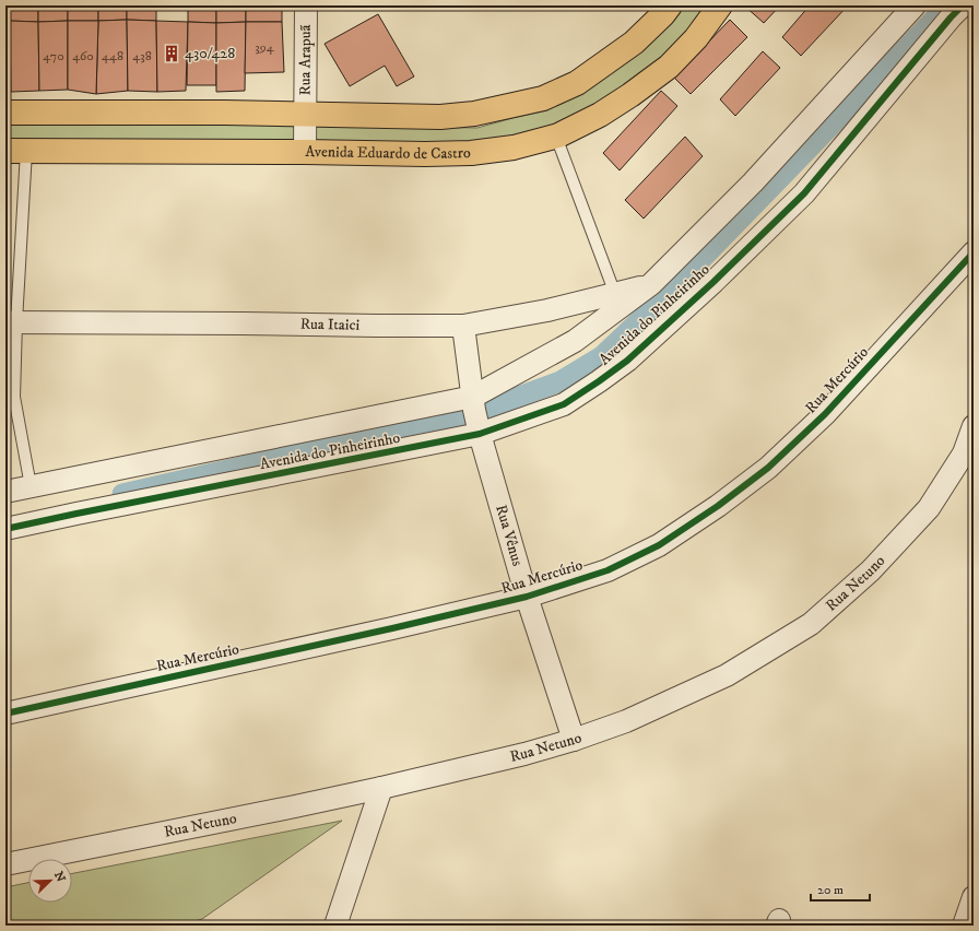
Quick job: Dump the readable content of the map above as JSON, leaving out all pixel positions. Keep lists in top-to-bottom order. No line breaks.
{"streets":{"main road":["Avenida Eduardo de Castro"],"street":["Rua Arapuã","Avenida do Pinheirinho","Rua Itaici","Rua Mercúrio","Rua Vênus","Rua Netuno"]},"crossings":[["Rua Arapuã","Avenida Eduardo de Castro"],["Avenida do Pinheirinho","Rua Itaici"],["Avenida do Pinheirinho","Rua Vênus"],["Rua Itaici","Rua Vênus"],["Rua Mercúrio","Rua Vênus"],["Rua Vênus","Rua Netuno"]],"places":{"building":["430/428"]},"house_numbers":["394","470","460","448","438"],"scale_bar":"20 m","north":"top right"}
